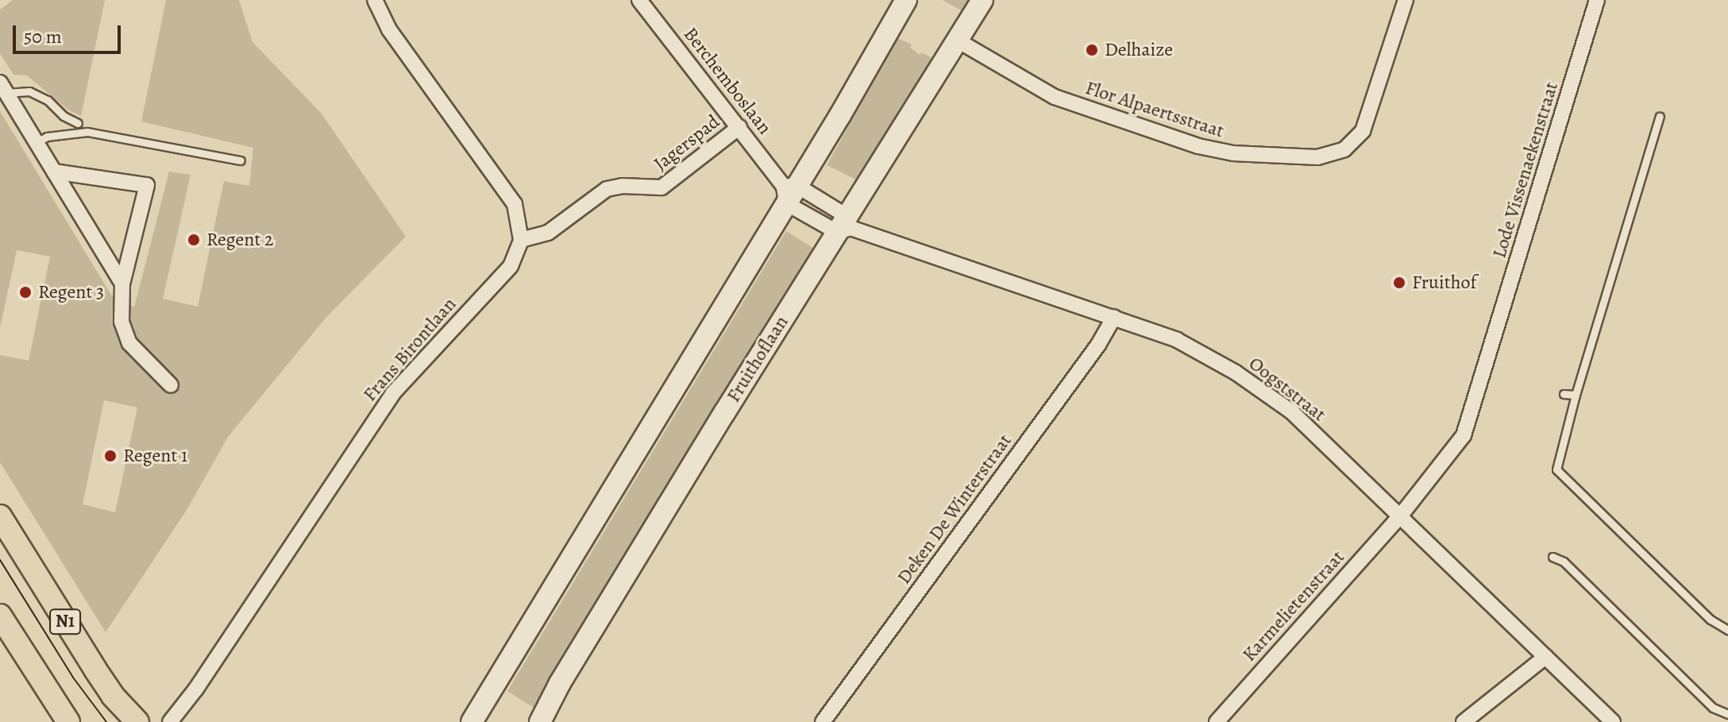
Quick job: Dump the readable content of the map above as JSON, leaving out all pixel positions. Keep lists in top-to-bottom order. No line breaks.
{"streets":{"main road":["N1"],"street":["Berchemboslaan","Flor Alpaertsstraat","Jagerspad","Lode Vissenaekenstraat","Frans Birontlaan","Fruithoflaan","Oogststraat","Deken De Winterstraat","Karmelietenstraat"]},"crossings":[["Berchemboslaan","Jagerspad"],["Berchemboslaan","Oogststraat"],["Flor Alpaertsstraat","Fruithoflaan"],["Jagerspad","Frans Birontlaan"],["Lode Vissenaekenstraat","Oogststraat"],["Lode Vissenaekenstraat","Karmelietenstraat"],["Fruithoflaan","Oogststraat"],["Oogststraat","Deken De Winterstraat"],["Oogststraat","Karmelietenstraat"]],"places":["Delhaize","Regent 2","Fruithof","Regent 3","Regent 1"],"scale_bar":"50 m"}
